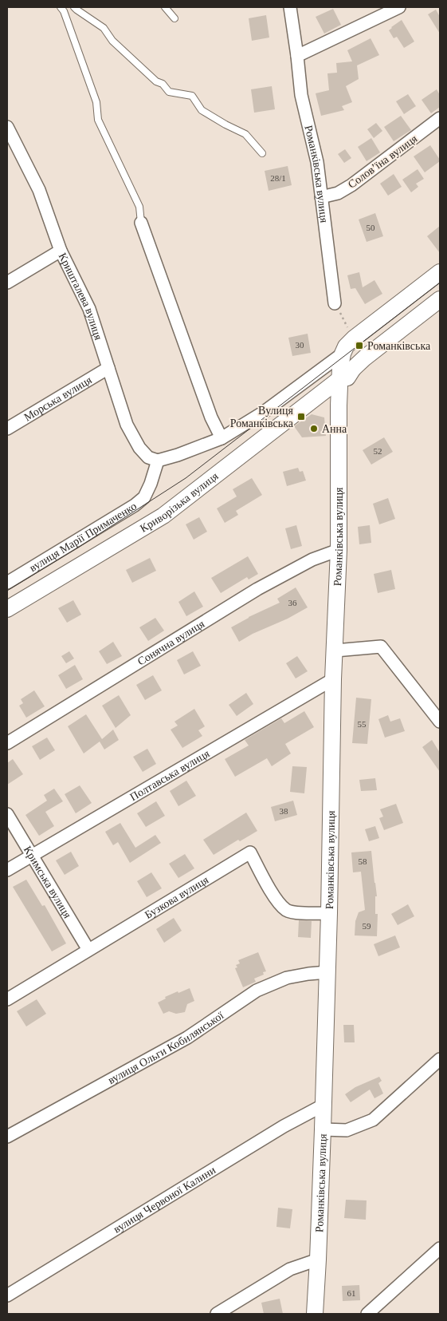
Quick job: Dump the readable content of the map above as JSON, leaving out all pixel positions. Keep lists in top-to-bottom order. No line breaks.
{"streets":{"main road":["Романківська вулиця","Криворізька вулиця"],"street":["Соловʼїна вулиця","Кришталева вулиця","Морська вулиця","вулиця Марії Примаченко","Сонячна вулиця","Полтавська вулиця","Кримська вулиця","Бузкова вулиця","вулиця Ольги Кобилянської","вулиця Червоної Калини"]},"crossings":[["Соловʼїна вулиця","Романківська вулиця"],["Романківська вулиця","Криворізька вулиця"],["Романківська вулиця","Сонячна вулиця"],["Романківська вулиця","Полтавська вулиця"],["Романківська вулиця","Бузкова вулиця"],["Романківська вулиця","вулиця Ольги Кобилянської"],["Романківська вулиця","вулиця Червоної Калини"],["Кришталева вулиця","Морська вулиця"],["Кришталева вулиця","вулиця Марії Примаченко"],["Полтавська вулиця","Кримська вулиця"],["Кримська вулиця","Бузкова вулиця"]],"places":{"transit":["Романківська","Вулиця Романківська"],"other":["Анна"]},"house_numbers":["28/1","50","30","52","36","55","38","58","59","61"]}
